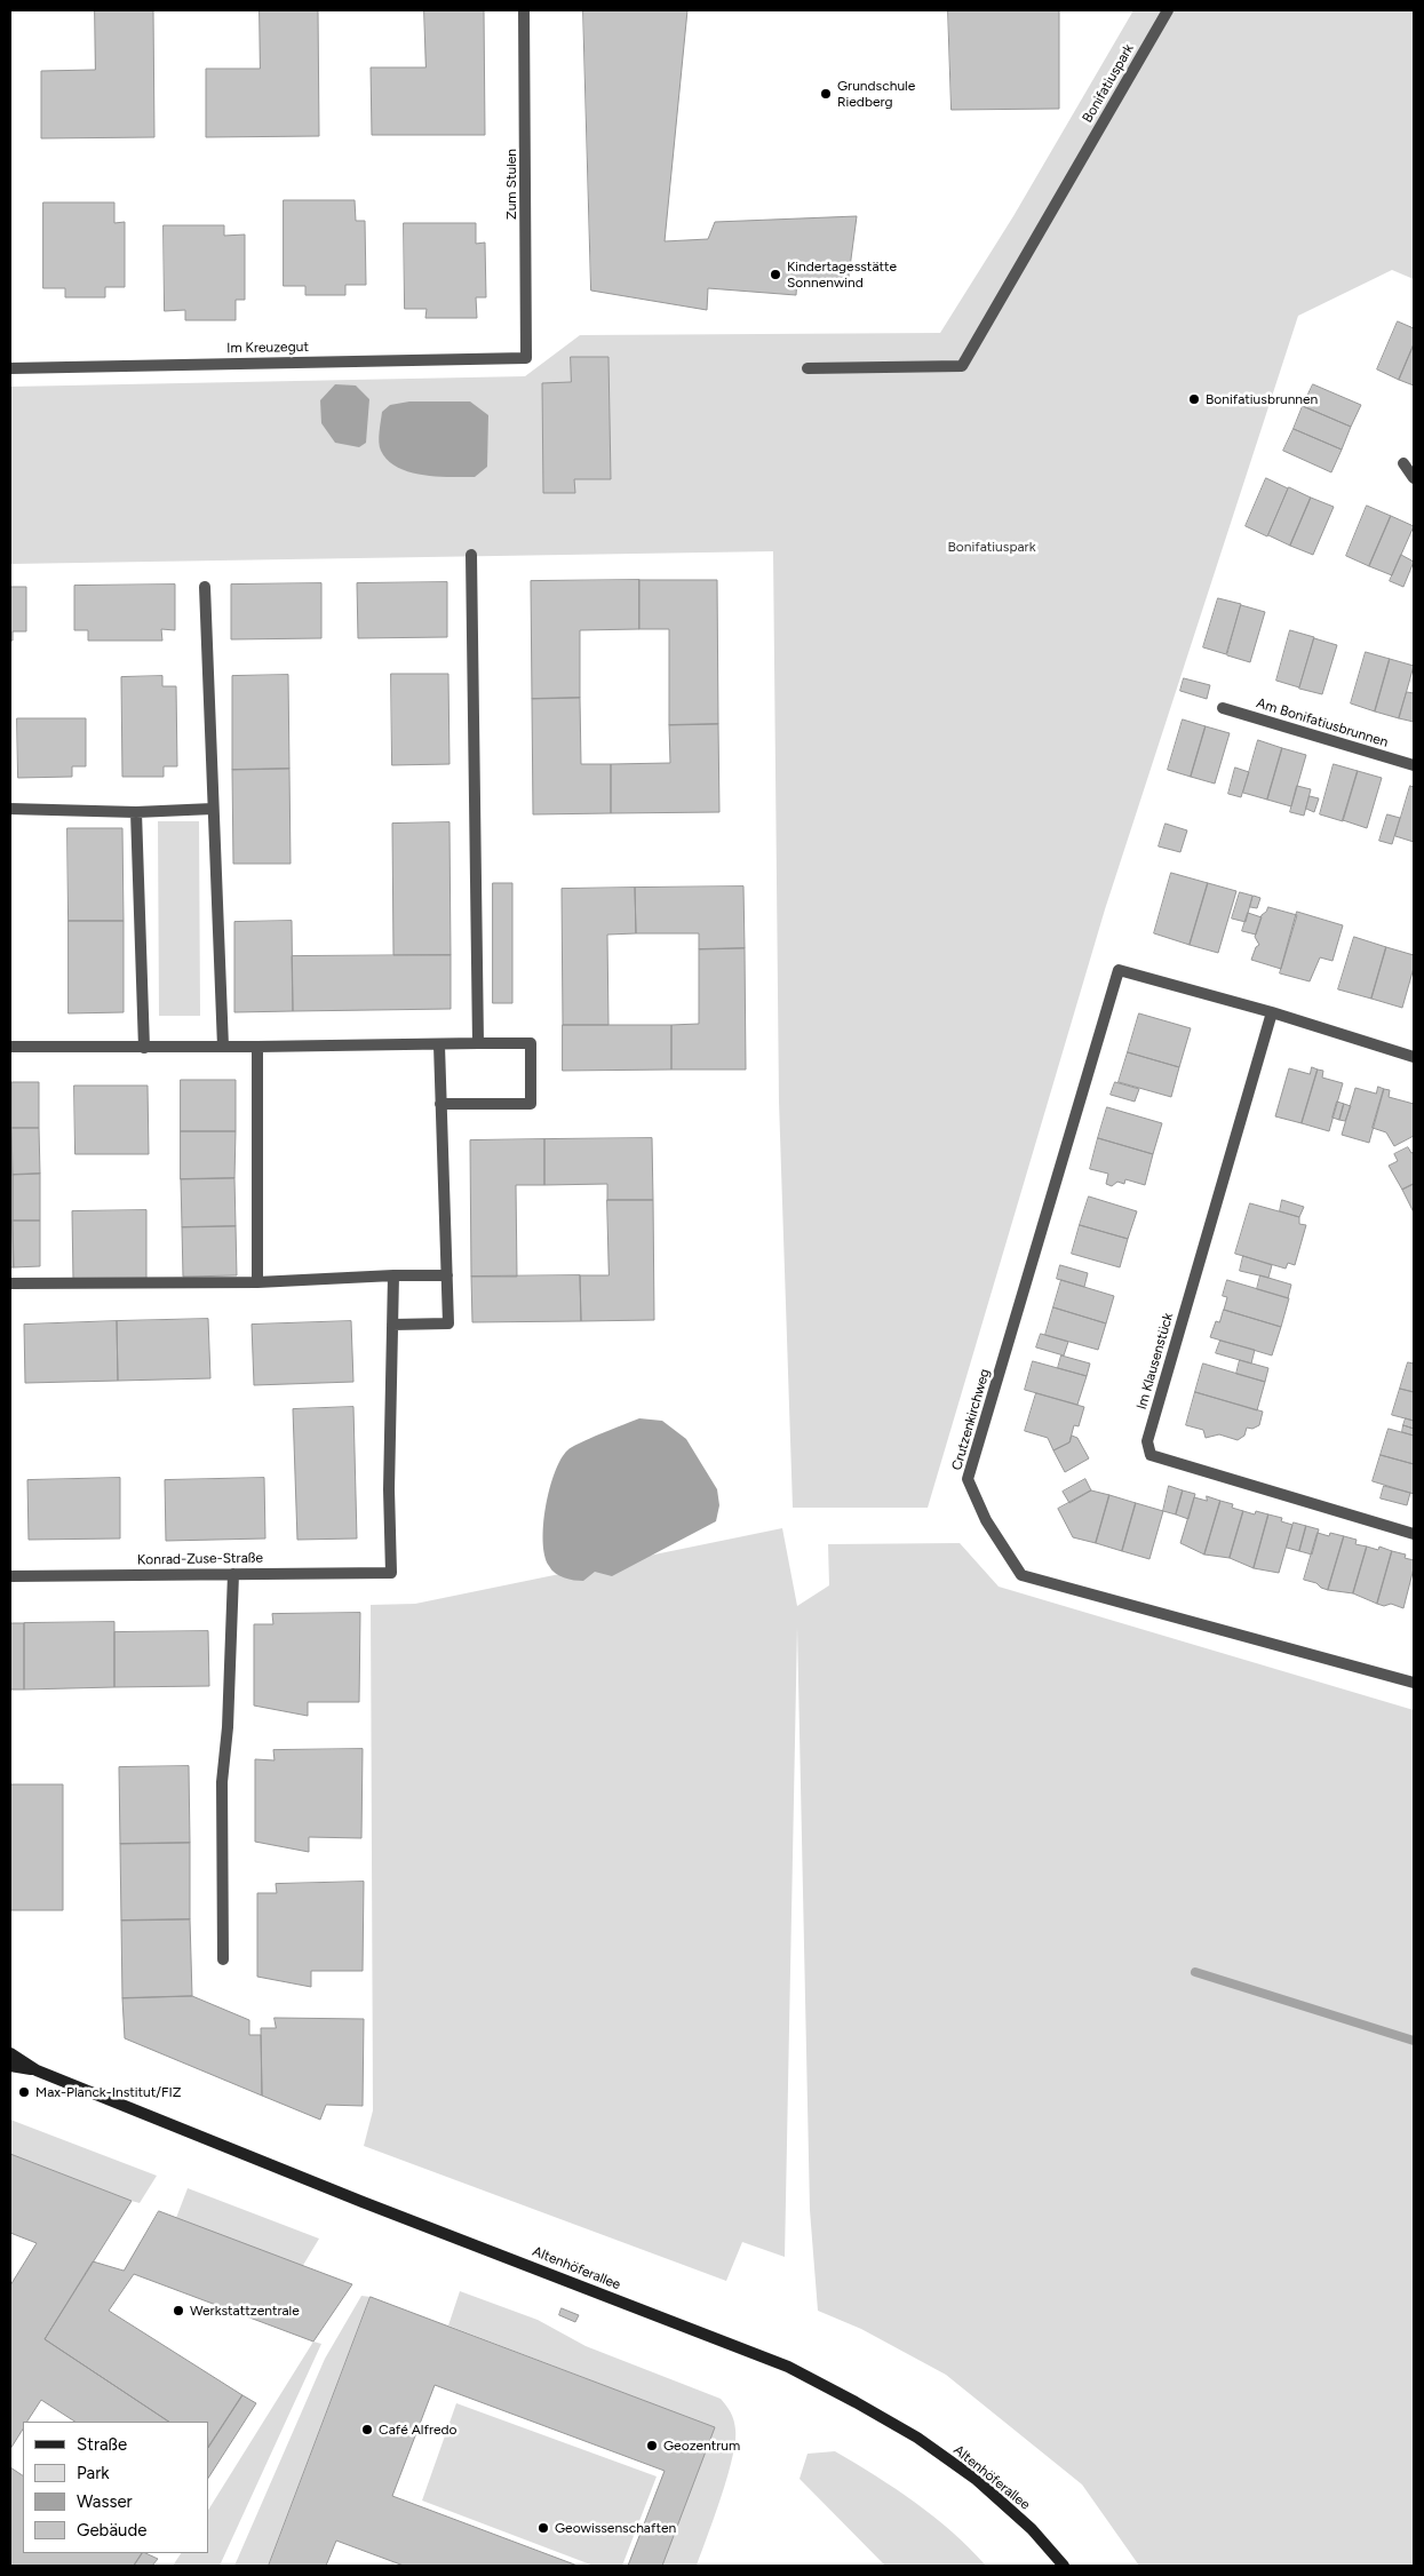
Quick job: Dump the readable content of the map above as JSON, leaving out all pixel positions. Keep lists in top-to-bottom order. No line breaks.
{"streets":{"street":["Bonifatiuspark","Zum Stulen","Im Kreuzegut","Am Bonifatiusbrunnen","Im Klausenstück","Crutzenkirchweg","Konrad-Zuse-Straße","Altenhöferallee"]},"crossings":[["Zum Stulen","Im Kreuzegut"],["Im Klausenstück","Crutzenkirchweg"]],"parks":["Bonifatiuspark"],"places":["Grundschule Riedberg","Kindertagesstätte Sonnenwind","Bonifatiusbrunnen","Max-Planck-Institut/FIZ","Werkstattzentrale","Café Alfredo","Geozentrum","Geowissenschaften"],"legend":["Straße","Park","Wasser","Gebäude"]}
